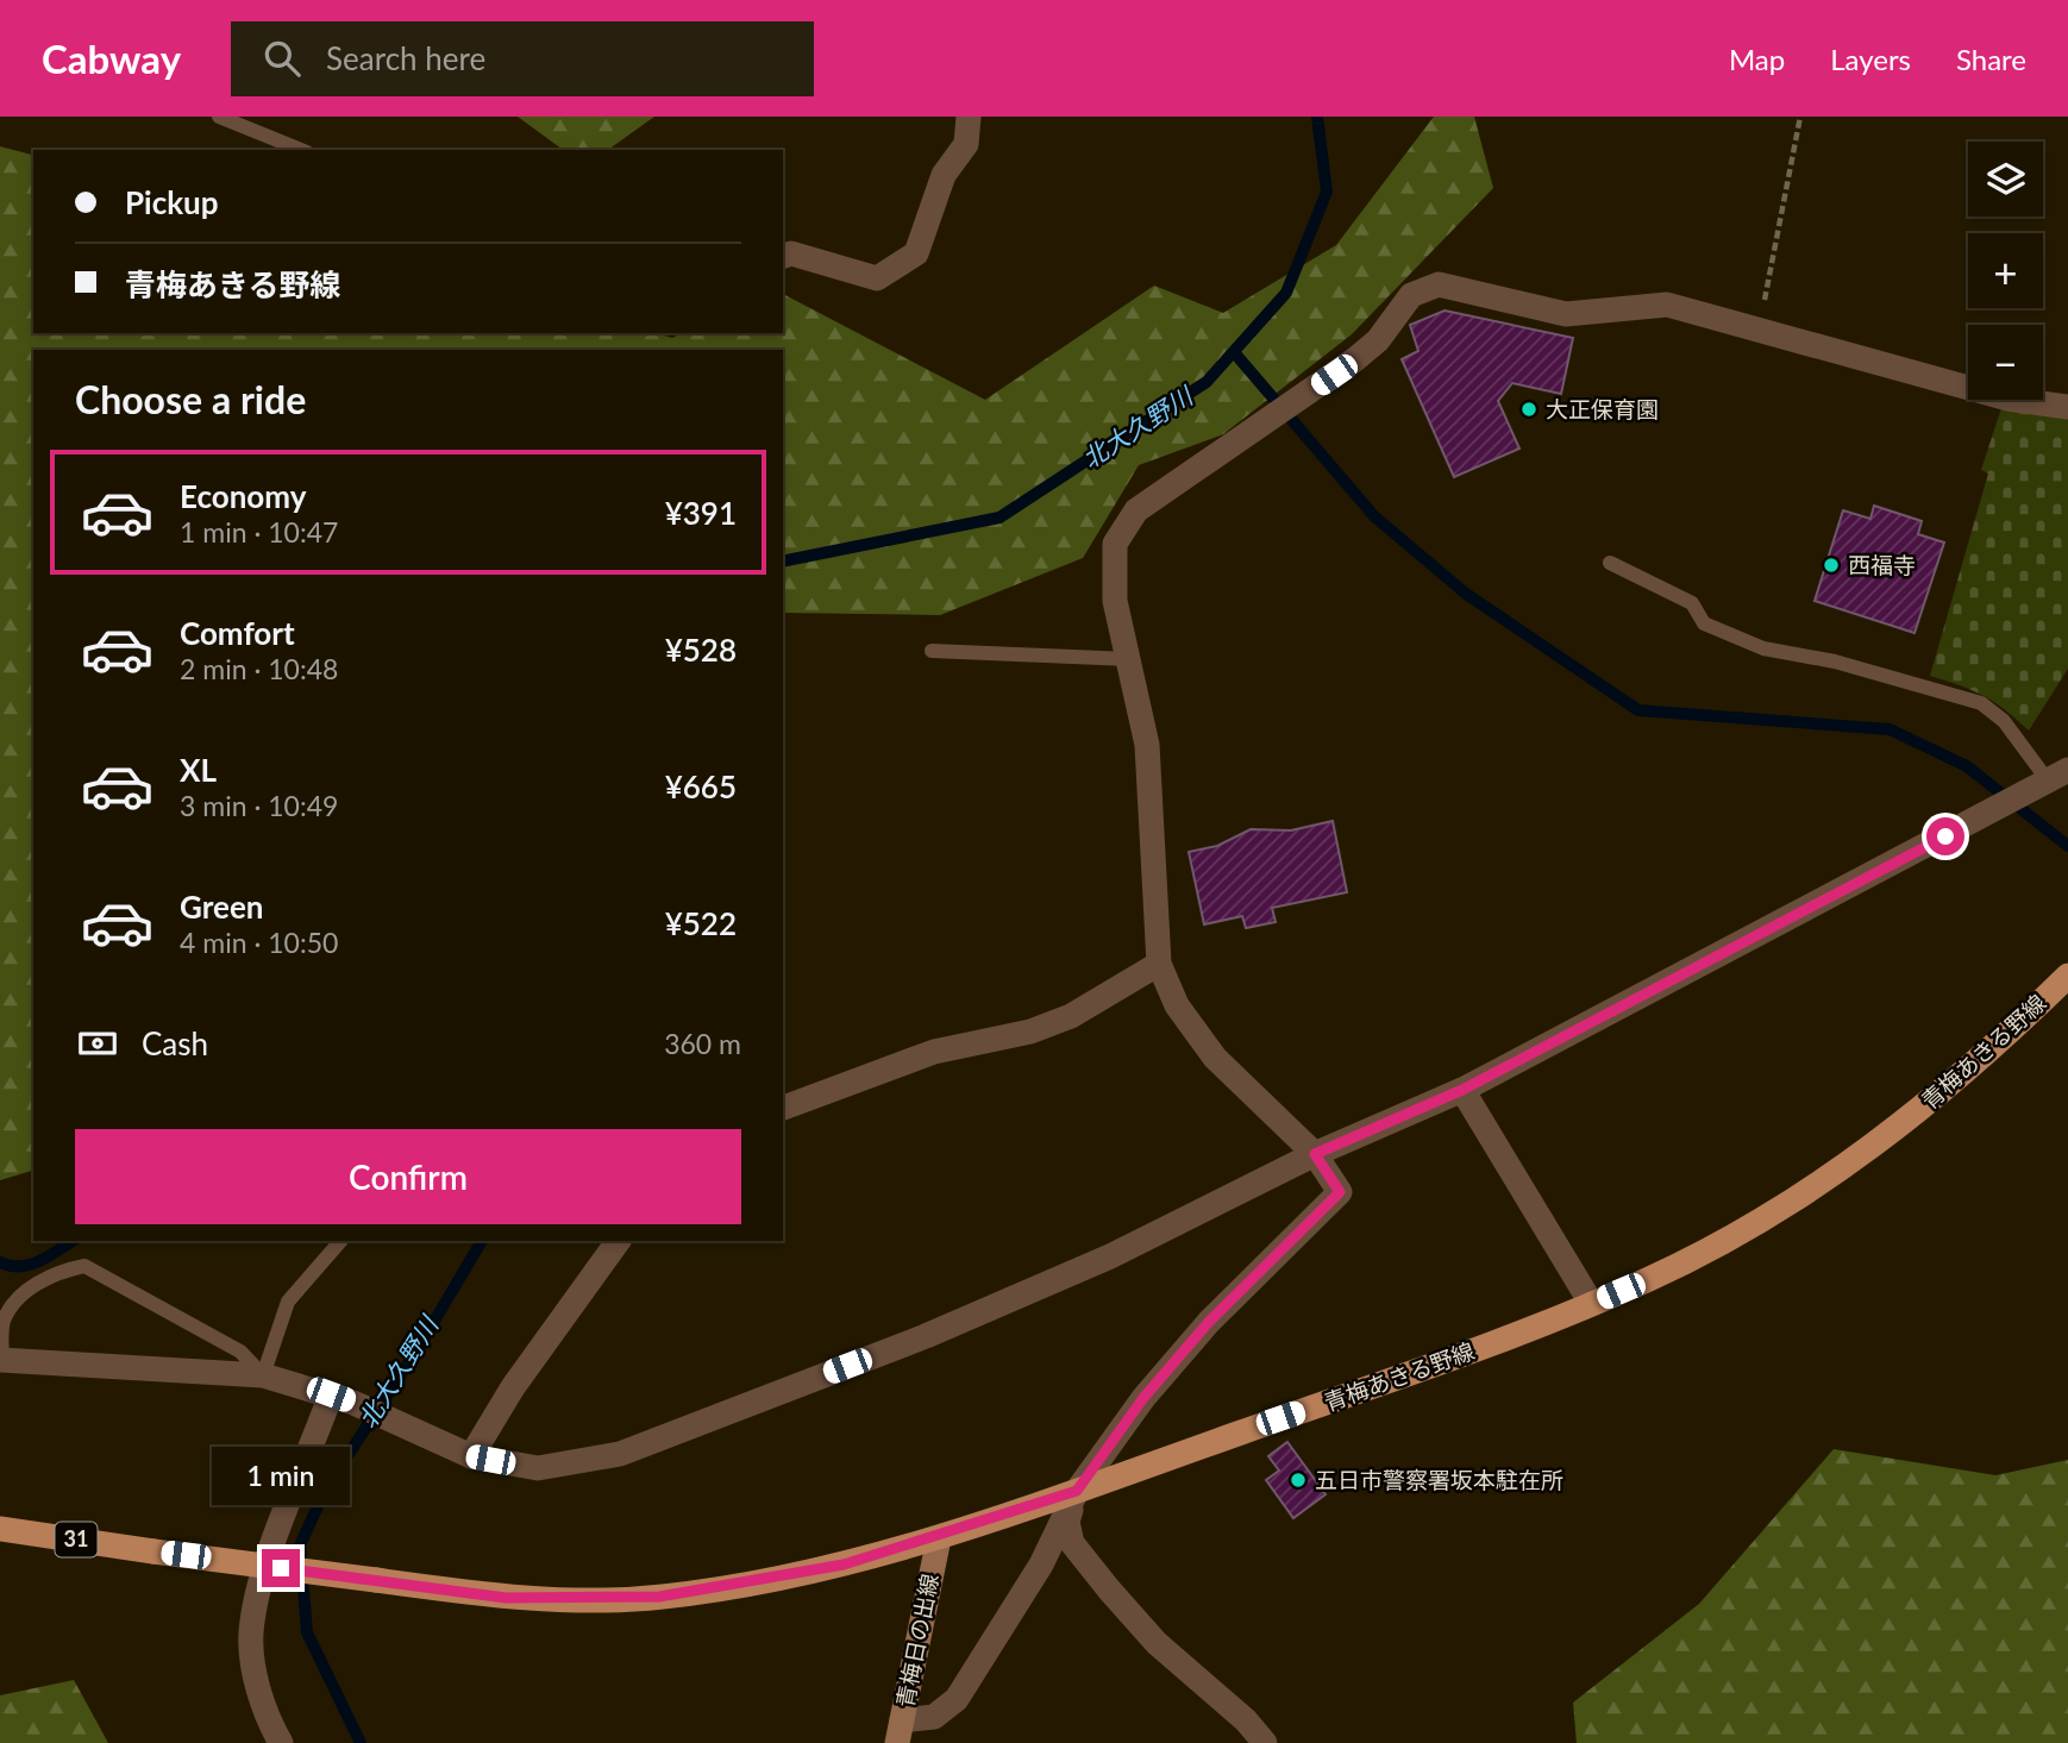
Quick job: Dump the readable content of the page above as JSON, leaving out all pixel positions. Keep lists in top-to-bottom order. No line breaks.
{"streets":{"main road":["青梅あきる野線","31","青梅日の出線"]},"crossings":[["青梅あきる野線","青梅日の出線"]],"water":["北大久野川"],"places":["大正保育園","西福寺","五日市警察署坂本駐在所"],"page":{"header":"Cabway","search":"Search here","nav":["Map","Layers","Share"],"map_buttons":["+","−"],"banner":["Pickup","青梅あきる野線"],"heading":"Choose a ride","list":[{"name":"Economy","note":"1 min · 10:47","value":"¥391"},{"name":"Comfort","note":"2 min · 10:48","value":"¥528"},{"name":"XL","note":"3 min · 10:49","value":"¥665"},{"name":"Green","note":"4 min · 10:50","value":"¥522"}],"pay":["Cash","360 m"],"buttons":"Confirm","bubble":"1 min"}}
